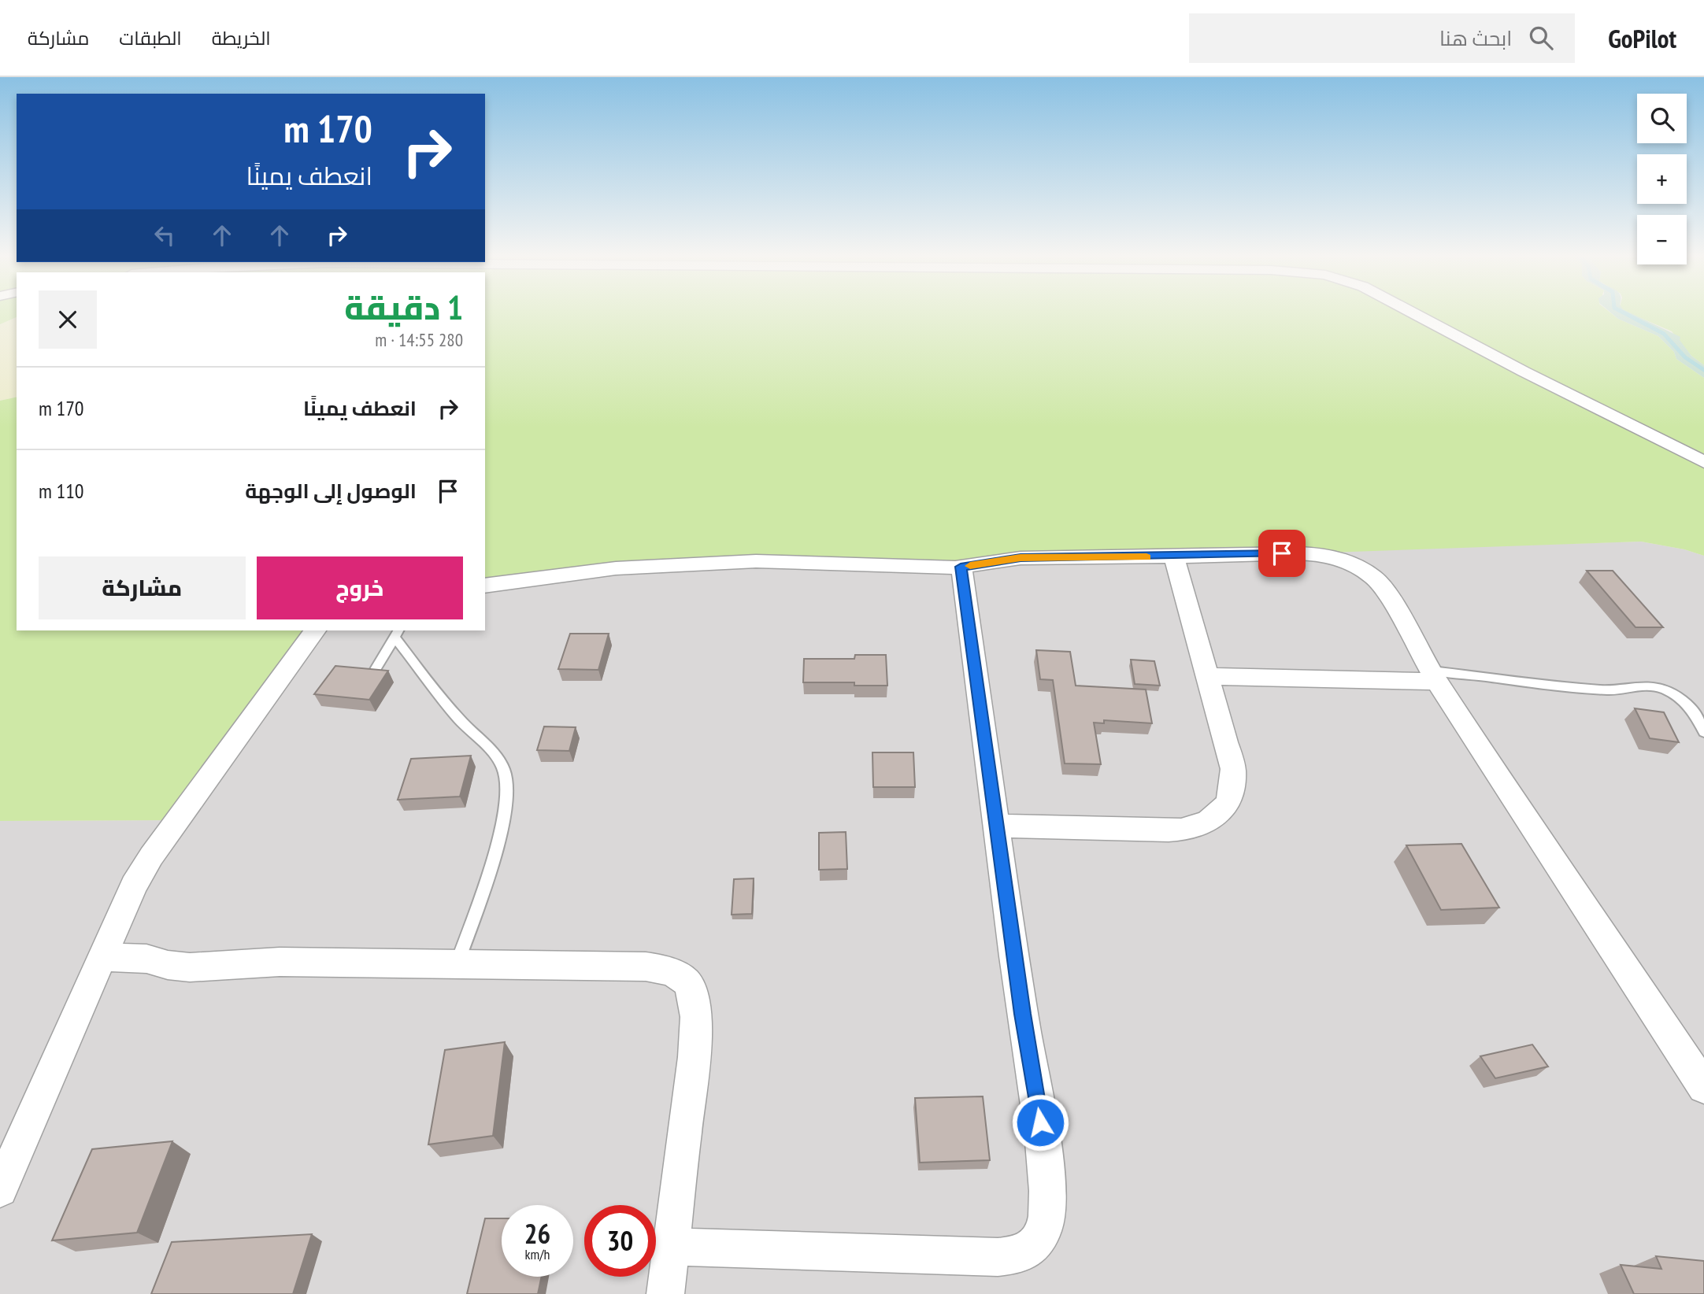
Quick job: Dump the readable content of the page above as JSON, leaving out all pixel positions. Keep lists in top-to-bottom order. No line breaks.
{"page":{"header":"GoPilot","search":"ابحث هنا","nav":["الخريطة","الطبقات","مشاركة"],"map_buttons":["+","−"],"turn":["170 m","انعطف يمينًا"],"heading":["1 دقيقة","280 m · 14:55"],"list":[{"name":"انعطف يمينًا","value":"170 m"},{"name":"الوصول إلى الوجهة","value":"110 m"}],"buttons":["خروج","مشاركة"],"speed":"26 km/h","limit":"30"}}
